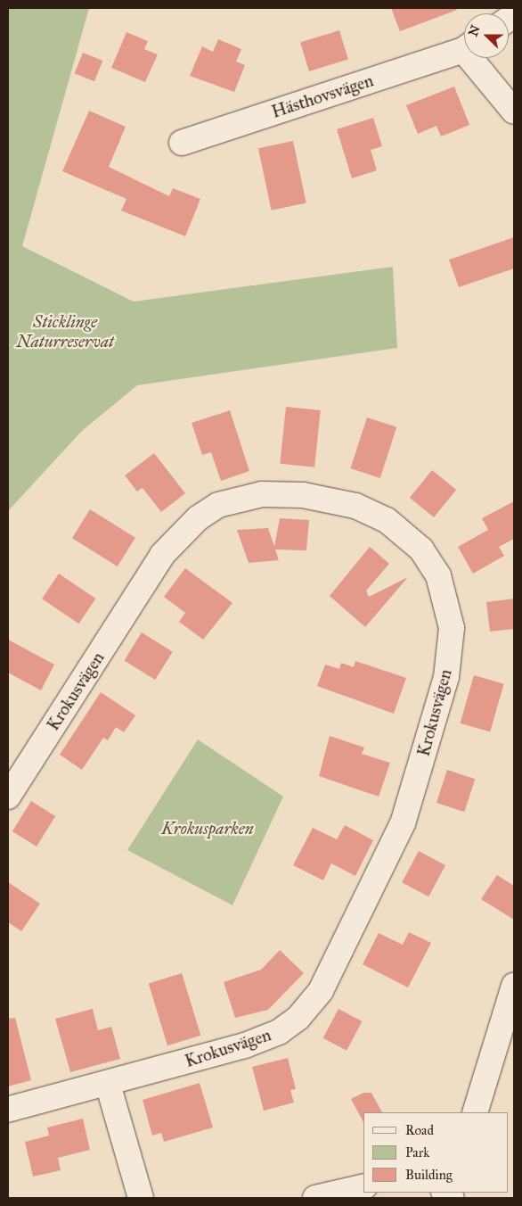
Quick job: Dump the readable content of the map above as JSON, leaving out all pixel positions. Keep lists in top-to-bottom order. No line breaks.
{"streets":{"street":["Hästhovsvägen","Krokusvägen"]},"parks":["Sticklinge Naturreservat","Krokusparken"],"legend":["Road","Park","Building"],"north":"left"}
